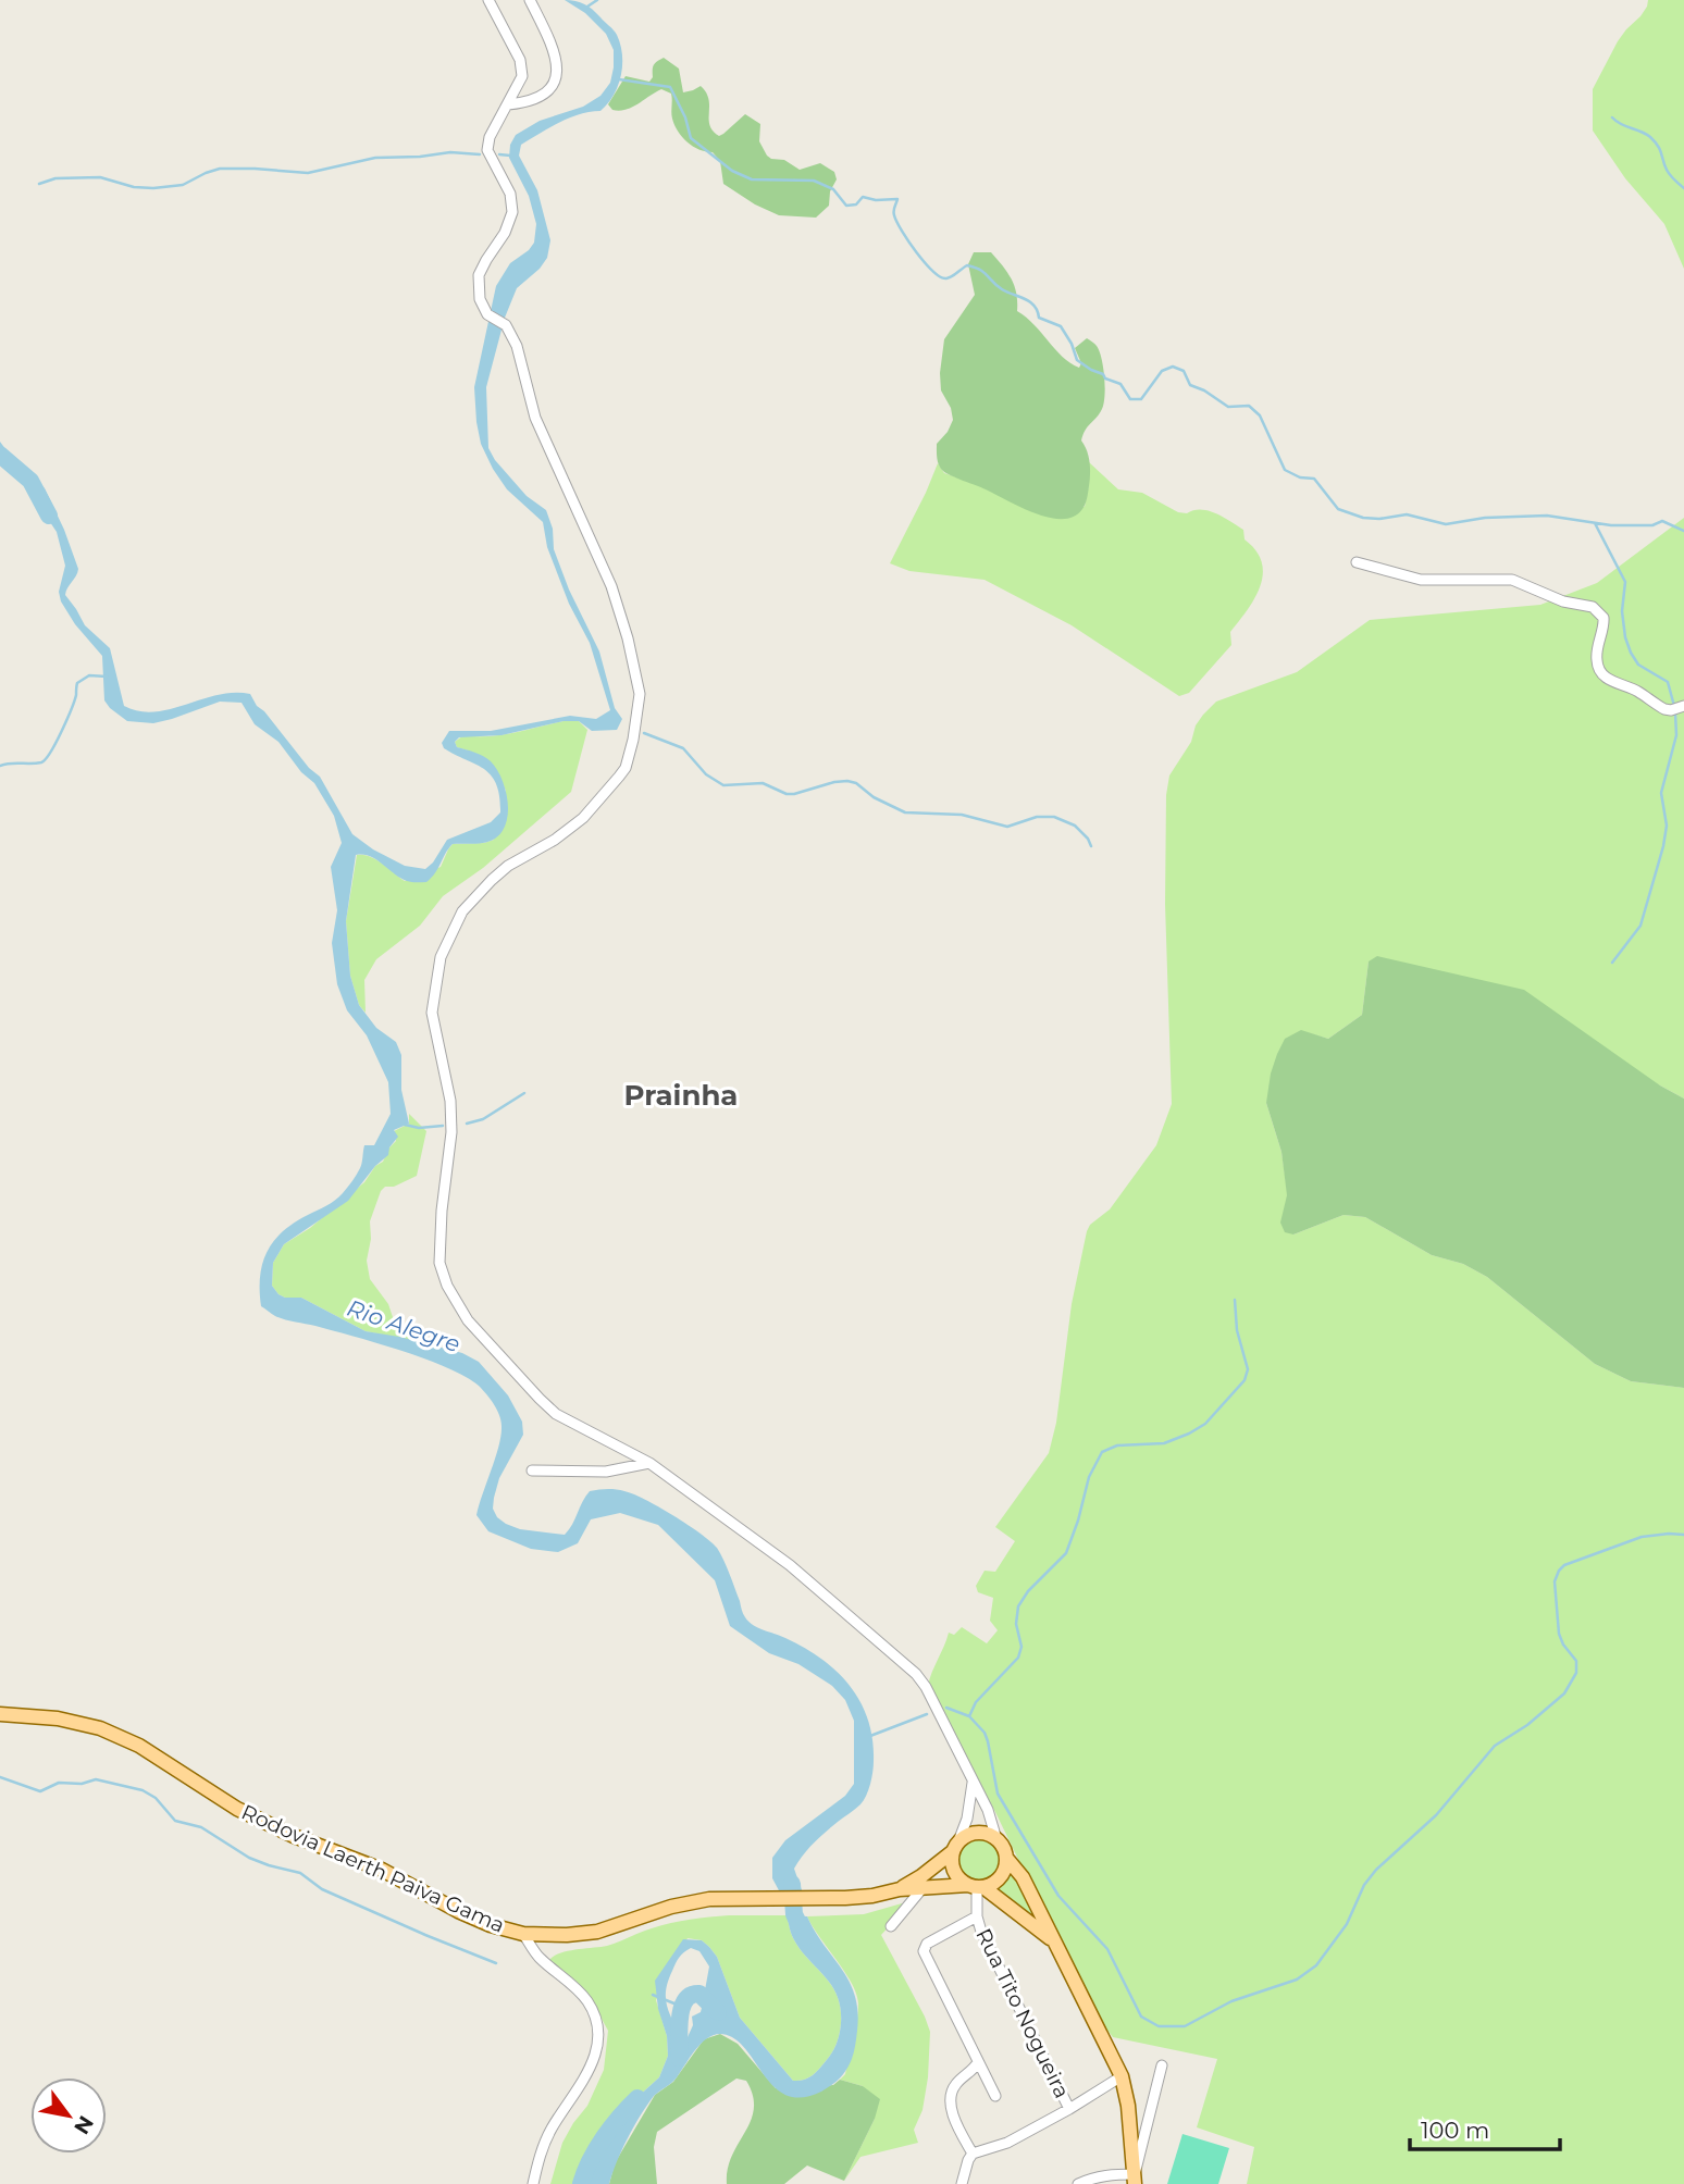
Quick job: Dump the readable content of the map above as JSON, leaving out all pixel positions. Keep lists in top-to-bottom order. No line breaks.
{"streets":{"main road":["Rodovia Laerth Paiva Gama"],"street":["Rua Tito Nogueira"]},"districts":["Prainha"],"water":["Rio Alegre"],"scale_bar":"100 m","north":"bottom right"}
